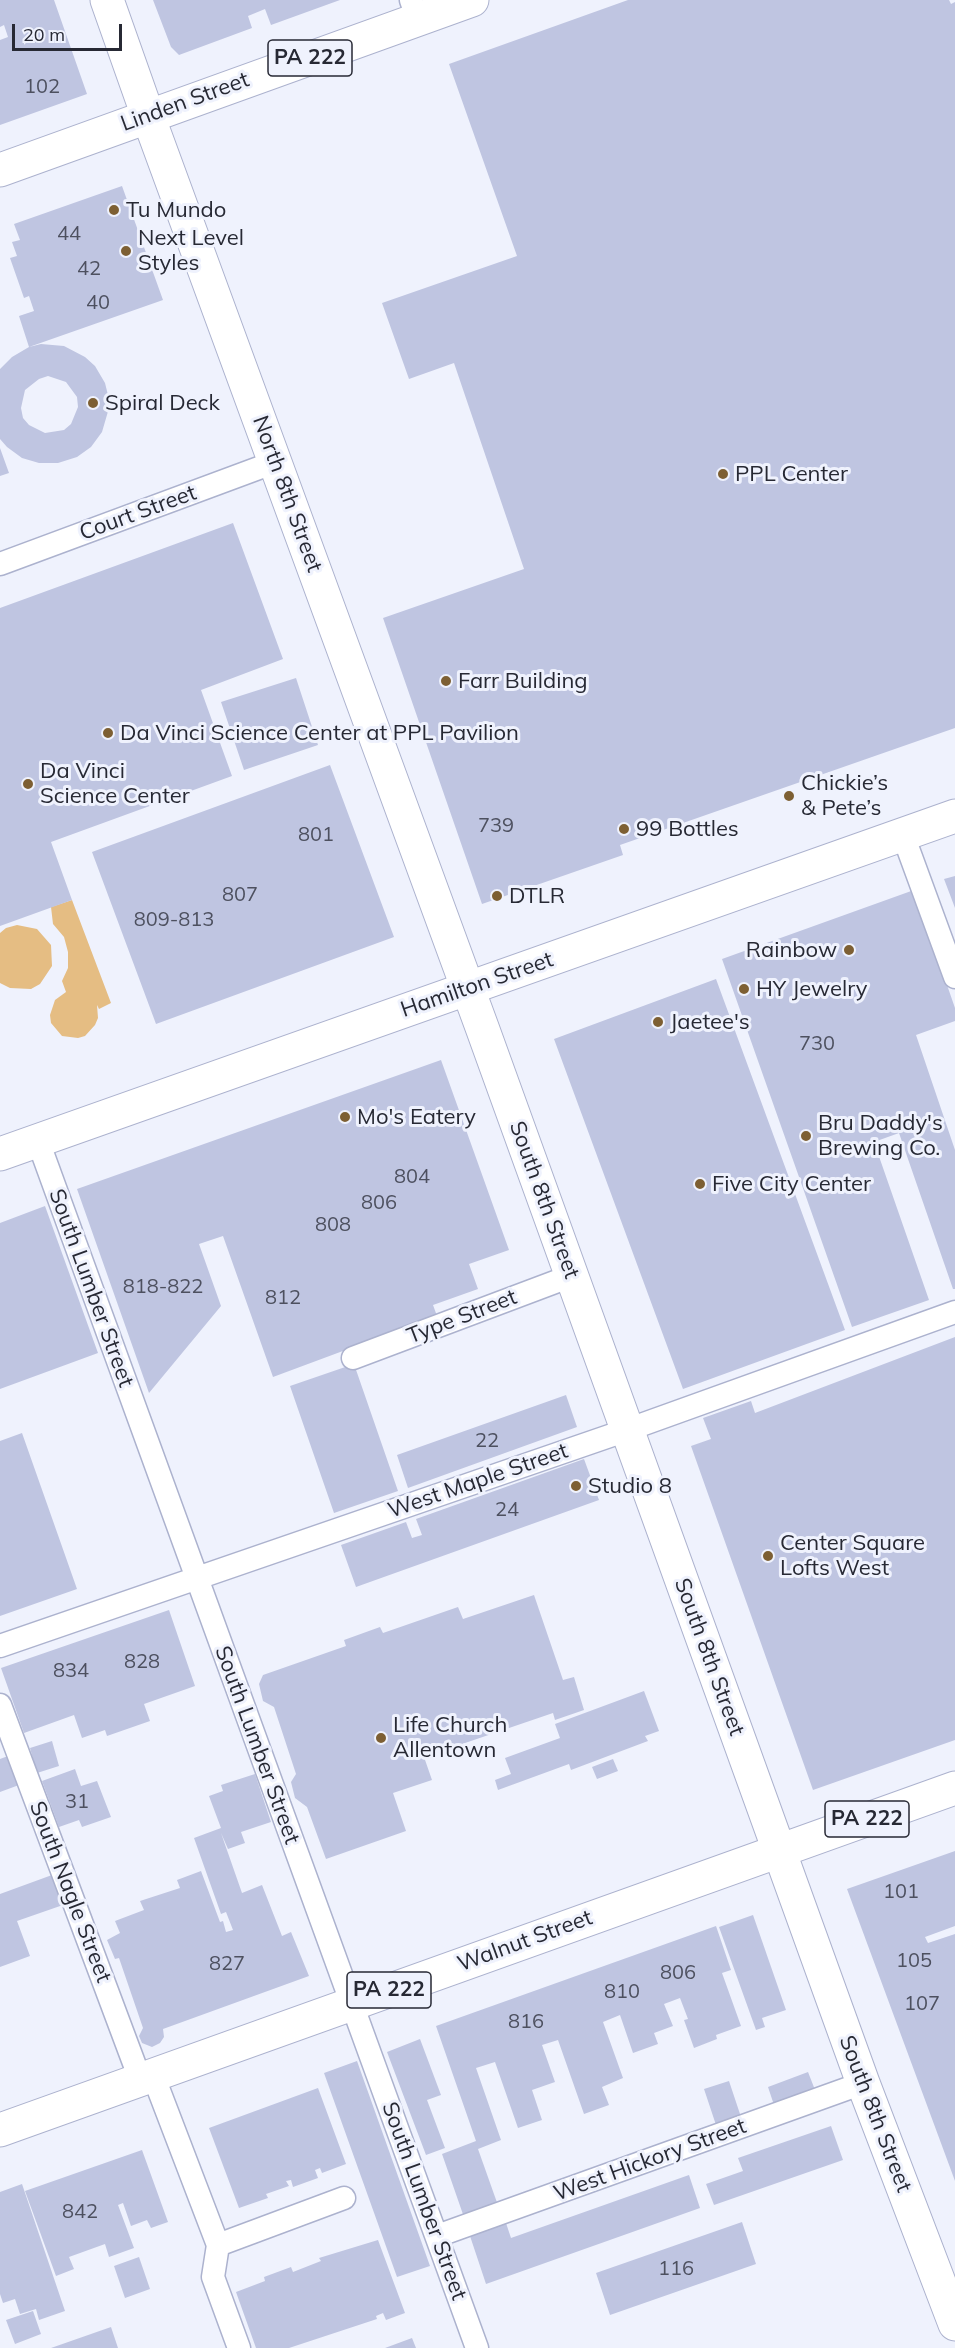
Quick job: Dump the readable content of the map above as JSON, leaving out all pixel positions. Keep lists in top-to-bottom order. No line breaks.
{"streets":{"main road":["PA 222","Linden Street","North 8th Street","Hamilton Street","South 8th Street","Walnut Street"],"lane":["Court Street","South Lumber Street","Type Street","West Maple Street","South Nagle Street","West Hickory Street"]},"crossings":[["PA 222","South 8th Street"],["PA 222","Walnut Street"],["Linden Street","North 8th Street"],["North 8th Street","Court Street"],["North 8th Street","Hamilton Street"],["North 8th Street","South 8th Street"],["Hamilton Street","South 8th Street"],["Hamilton Street","South Lumber Street"],["South 8th Street","Type Street"],["South 8th Street","West Maple Street"],["South 8th Street","Walnut Street"],["South 8th Street","West Hickory Street"],["South Lumber Street","West Maple Street"],["South Lumber Street","Walnut Street"],["South Lumber Street","West Hickory Street"],["South Nagle Street","Walnut Street"]],"places":["Tu Mundo","Next Level Styles","Spiral Deck","PPL Center","Farr Building","Da Vinci Science Center at PPL Pavilion","Da Vinci Science Center","Chickie’s & Pete’s","99 Bottles","DTLR","Rainbow","HY Jewelry","Jaetee's","Mo's Eatery","Bru Daddy's Brewing Co.","Five City Center","Studio 8","Center Square Lofts West","Life Church Allentown"],"house_numbers":["102","44","42","40","739","801","807","809-813","730","804","806","808","818-822","812","22","24","828","834","31","101","105","827","806","810","107","816","842","116"],"scale_bar":"20 m"}
